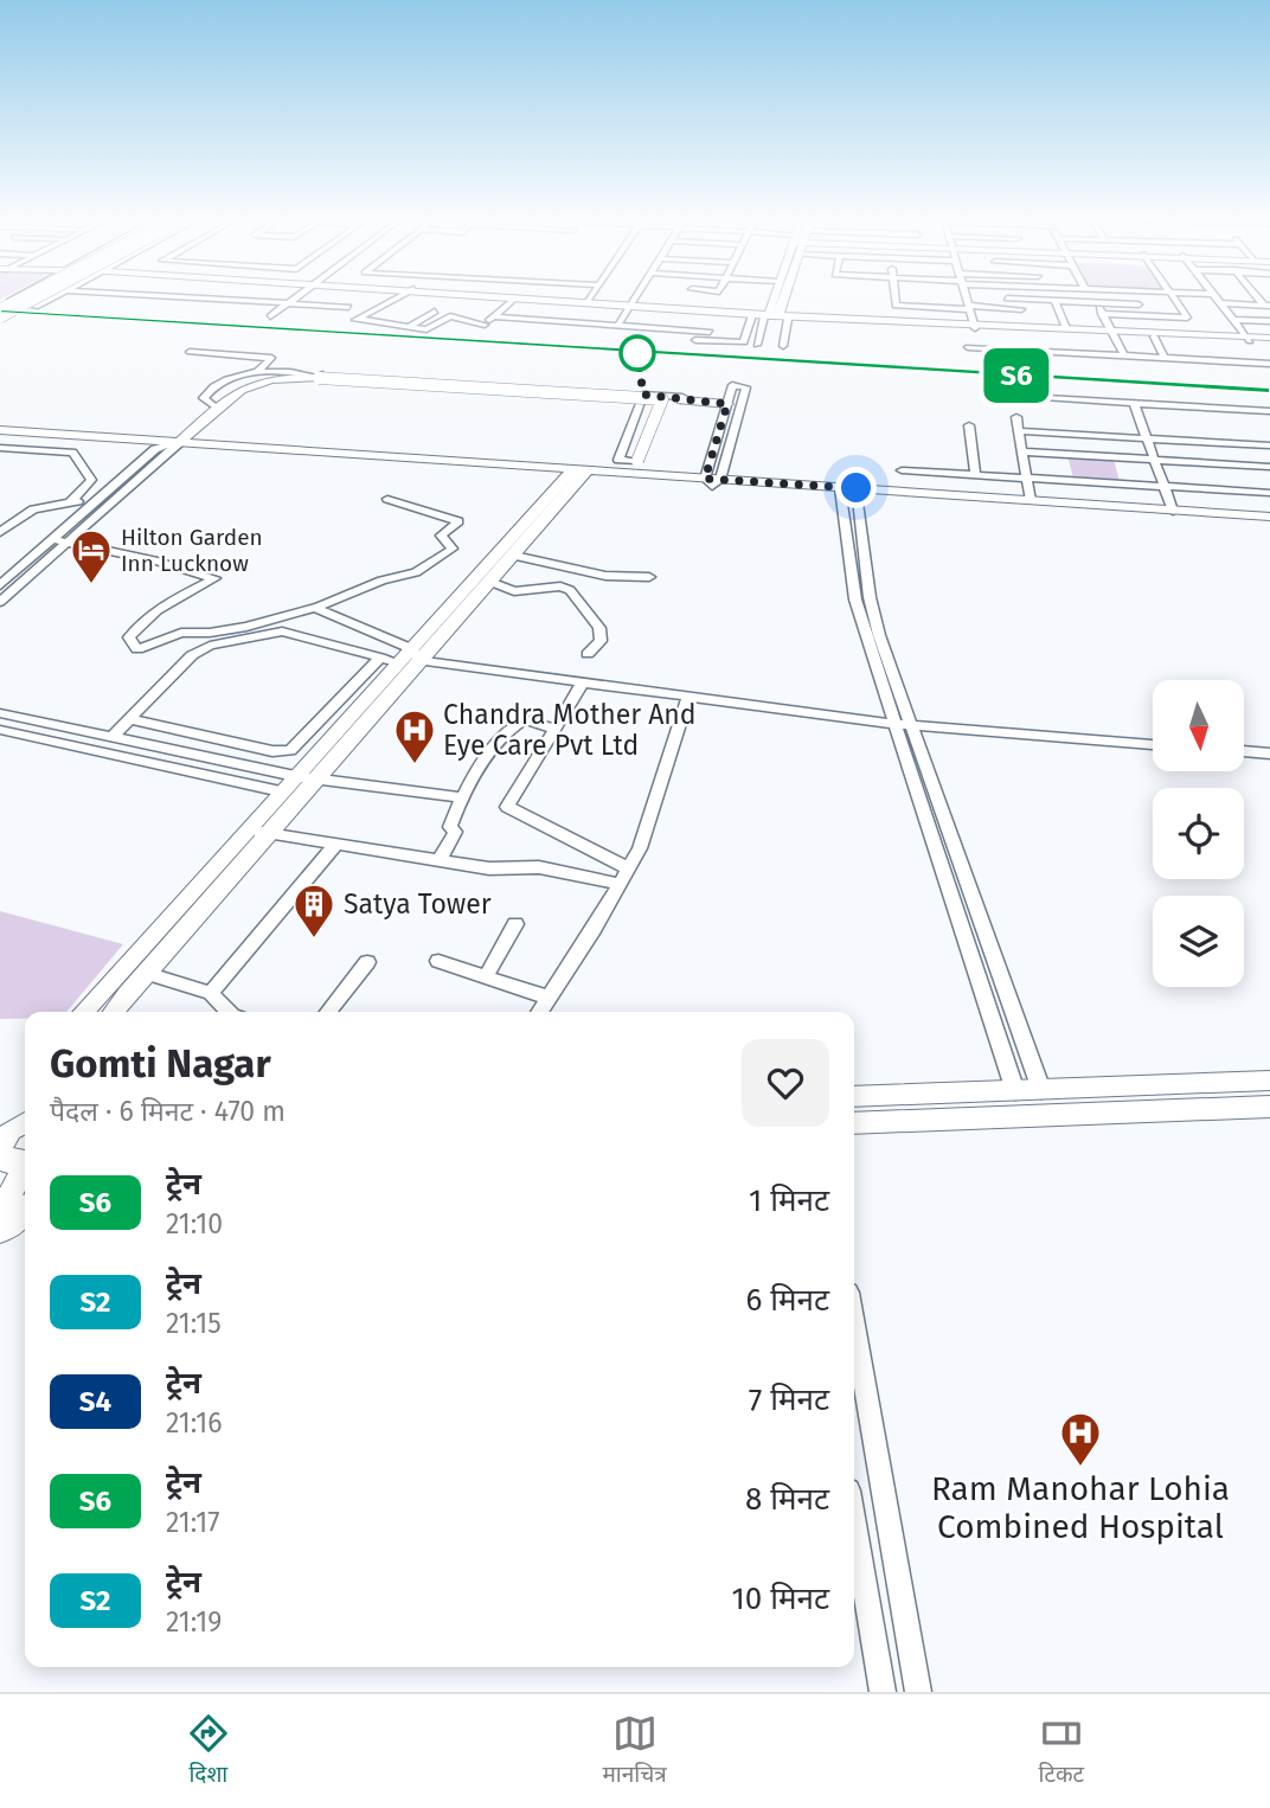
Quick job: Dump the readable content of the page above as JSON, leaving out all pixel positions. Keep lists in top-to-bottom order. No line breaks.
{"places":{"hotel":["Hilton Garden Inn Lucknow"],"hospital":["Chandra Mother And Eye Care Pvt Ltd","Ram Manohar Lohia Combined Hospital"],"building":["Satya Tower"]},"north":"bottom","page":{"on_map":"S6","heading":["Gomti Nagar","पैदल · 6 मिनट · 470 m"],"list":[{"mark":"S6","name":"ट्रेन","note":"21:10","value":"1 मिनट"},{"mark":"S2","name":"ट्रेन","note":"21:15","value":"6 मिनट"},{"mark":"S4","name":"ट्रेन","note":"21:16","value":"7 मिनट"},{"mark":"S6","name":"ट्रेन","note":"21:17","value":"8 मिनट"},{"mark":"S2","name":"ट्रेन","note":"21:19","value":"10 मिनट"}],"tabs":["दिशा","मानचित्र","टिकट"]}}
